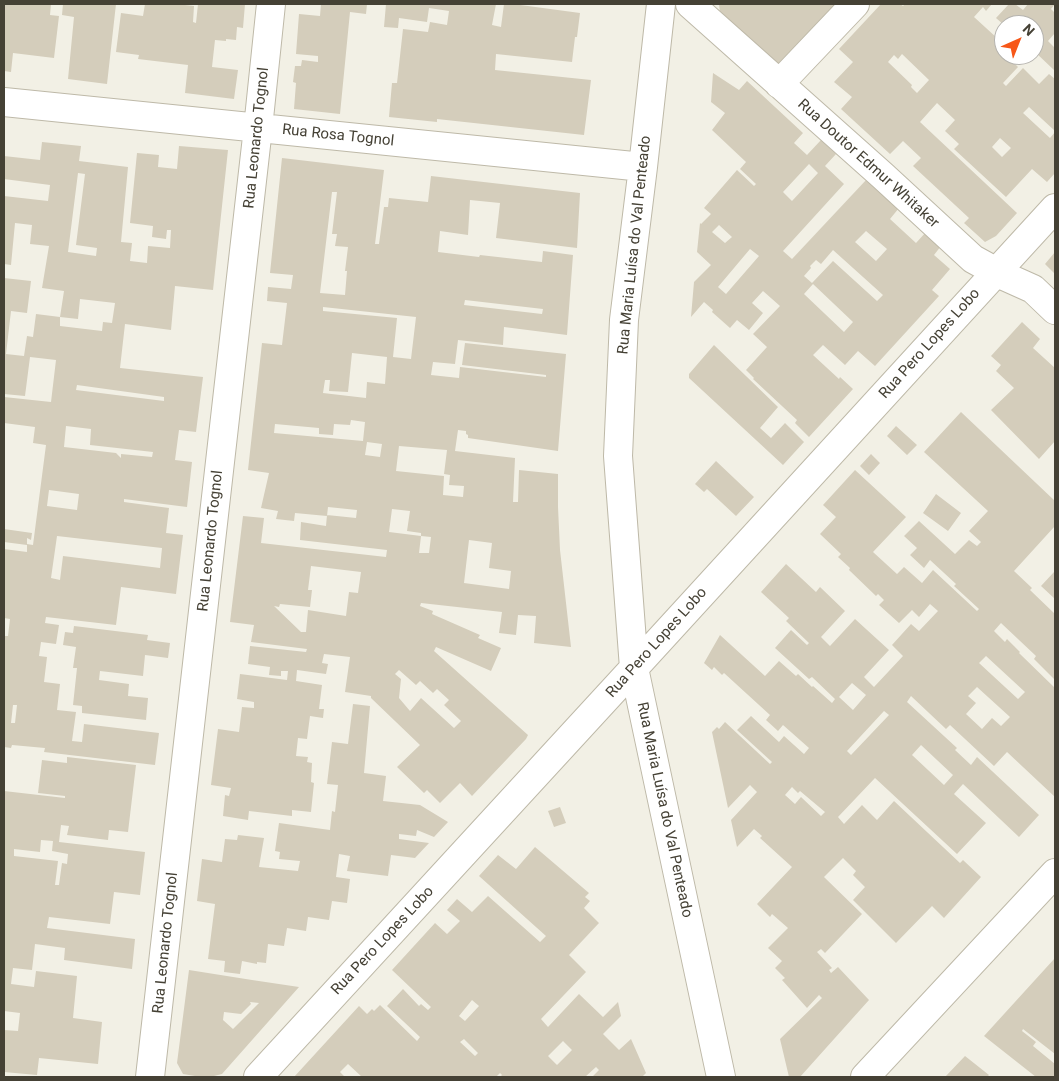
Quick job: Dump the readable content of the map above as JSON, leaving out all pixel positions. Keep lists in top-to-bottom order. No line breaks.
{"streets":{"street":["Rua Rosa Tognol","Rua Leonardo Tognol","Rua Doutor Edmur Whitaker","Rua Maria Luísa do Val Penteado","Rua Pero Lopes Lobo"]},"crossings":[["Rua Rosa Tognol","Rua Leonardo Tognol"],["Rua Rosa Tognol","Rua Maria Luísa do Val Penteado"],["Rua Doutor Edmur Whitaker","Rua Pero Lopes Lobo"],["Rua Maria Luísa do Val Penteado","Rua Pero Lopes Lobo"]],"north":"top right"}
